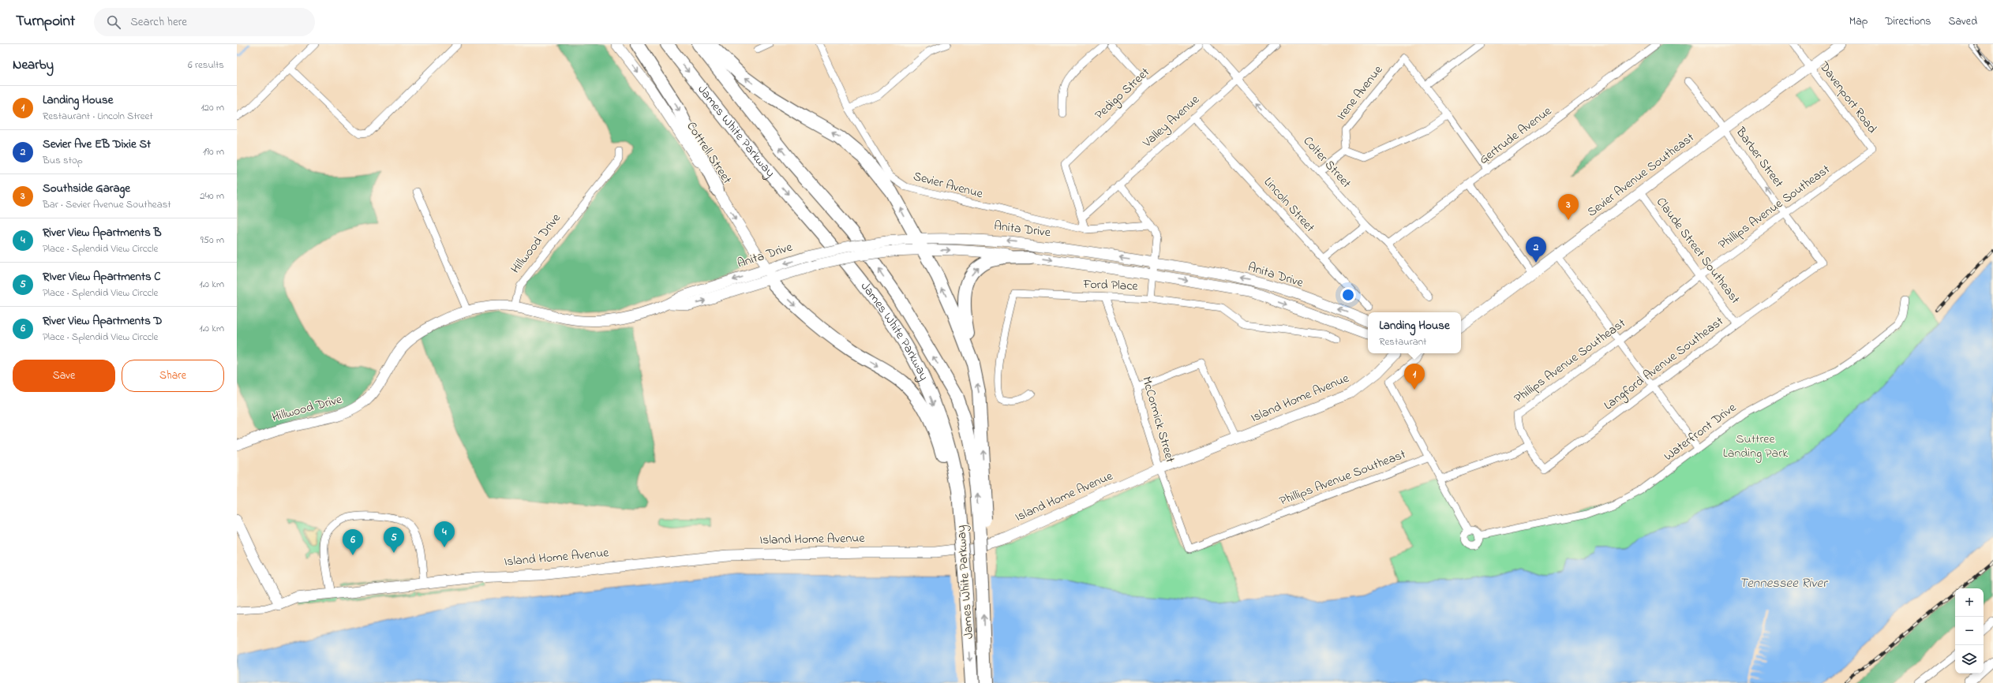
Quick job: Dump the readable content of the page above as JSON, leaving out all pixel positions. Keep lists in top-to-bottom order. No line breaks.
{"streets":{"highway":["James White Parkway"],"street":["Irene Avenue","Pedigo Street","Davenport Road","Valley Avenue","Gertrude Avenue","Cottrell Street","Barber Street","Colter Street","Sevier Avenue Southeast","Sevier Avenue","Lincoln Street","Phillips Avenue Southeast","Anita Drive","Hillwood Drive","Claude Street Southeast","Ford Place","Langford Avenue Southeast","Island Home Avenue","McCormick Street","Waterfront Drive"]},"crossings":[["Pedigo Street","Valley Avenue"],["Davenport Road","Sevier Avenue Southeast"],["Davenport Road","Phillips Avenue Southeast"],["Valley Avenue","Colter Street"],["Valley Avenue","Lincoln Street"],["Gertrude Avenue","Colter Street"],["Cottrell Street","Anita Drive"],["Barber Street","Sevier Avenue Southeast"],["Barber Street","Phillips Avenue Southeast"],["Barber Street","Langford Avenue Southeast"],["Sevier Avenue Southeast","Claude Street Southeast"],["Phillips Avenue Southeast","Claude Street Southeast"],["Phillips Avenue Southeast","Langford Avenue Southeast"],["Phillips Avenue Southeast","McCormick Street"],["Anita Drive","Hillwood Drive"],["Claude Street Southeast","Langford Avenue Southeast"],["Ford Place","McCormick Street"],["Island Home Avenue","McCormick Street"]],"one_way":["Cottrell Street","Barber Street","Colter Street"],"water":["Tennessee River"],"parks":["Suttree Landing Park"],"page":{"header":"Turnpoint","search":"Search here","nav":["Map","Directions","Saved"],"heading":["Nearby","6 results"],"list":[{"mark":"1","name":"Landing House","note":"Restaurant · Lincoln Street","value":"120 m"},{"mark":"2","name":"Sevier Ave EB Dixie St","note":"Bus stop","value":"190 m"},{"mark":"3","name":"Southside Garage","note":"Bar · Sevier Avenue Southeast","value":"240 m"},{"mark":"4","name":"River View Apartments B","note":"Place · Splendid View Circcle","value":"950 m"},{"mark":"5","name":"RIver View Apartments C","note":"Place · Splendid View Circcle","value":"1.0 km"},{"mark":"6","name":"River View Apartments D","note":"Place · Splendid View Circcle","value":"1.0 km"}],"pins":["3","2","1","4","5","6"],"popup":["Landing House","Restaurant"],"buttons":["Save","Share"],"map_buttons":["+","−"]}}
